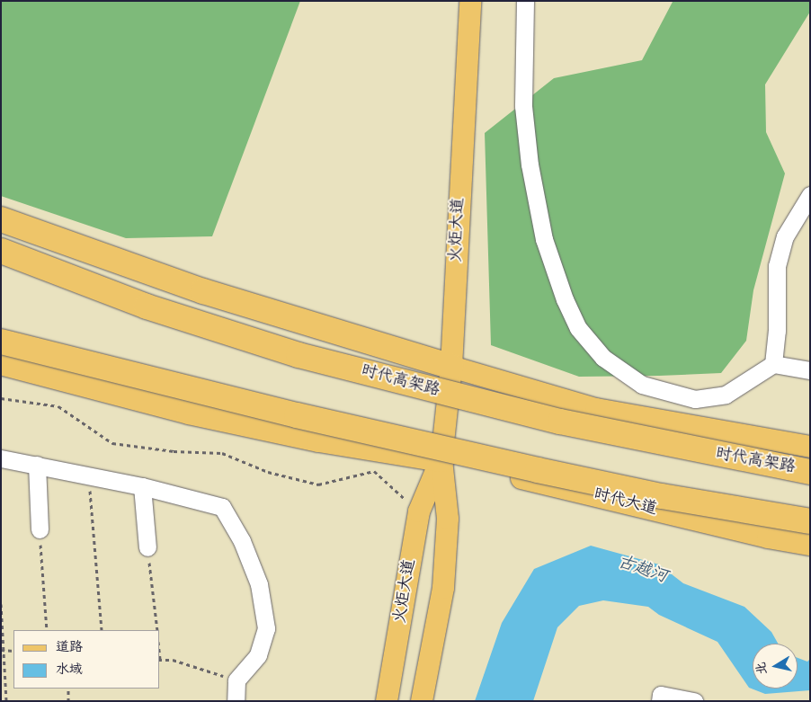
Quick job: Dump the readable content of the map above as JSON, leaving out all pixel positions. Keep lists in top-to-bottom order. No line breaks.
{"streets":{"highway":["时代高架路"],"main road":["火炬大道","时代大道"]},"crossings":[["火炬大道","时代大道"]],"water":["古越河"],"legend":["道路","水域"],"north":"left"}
